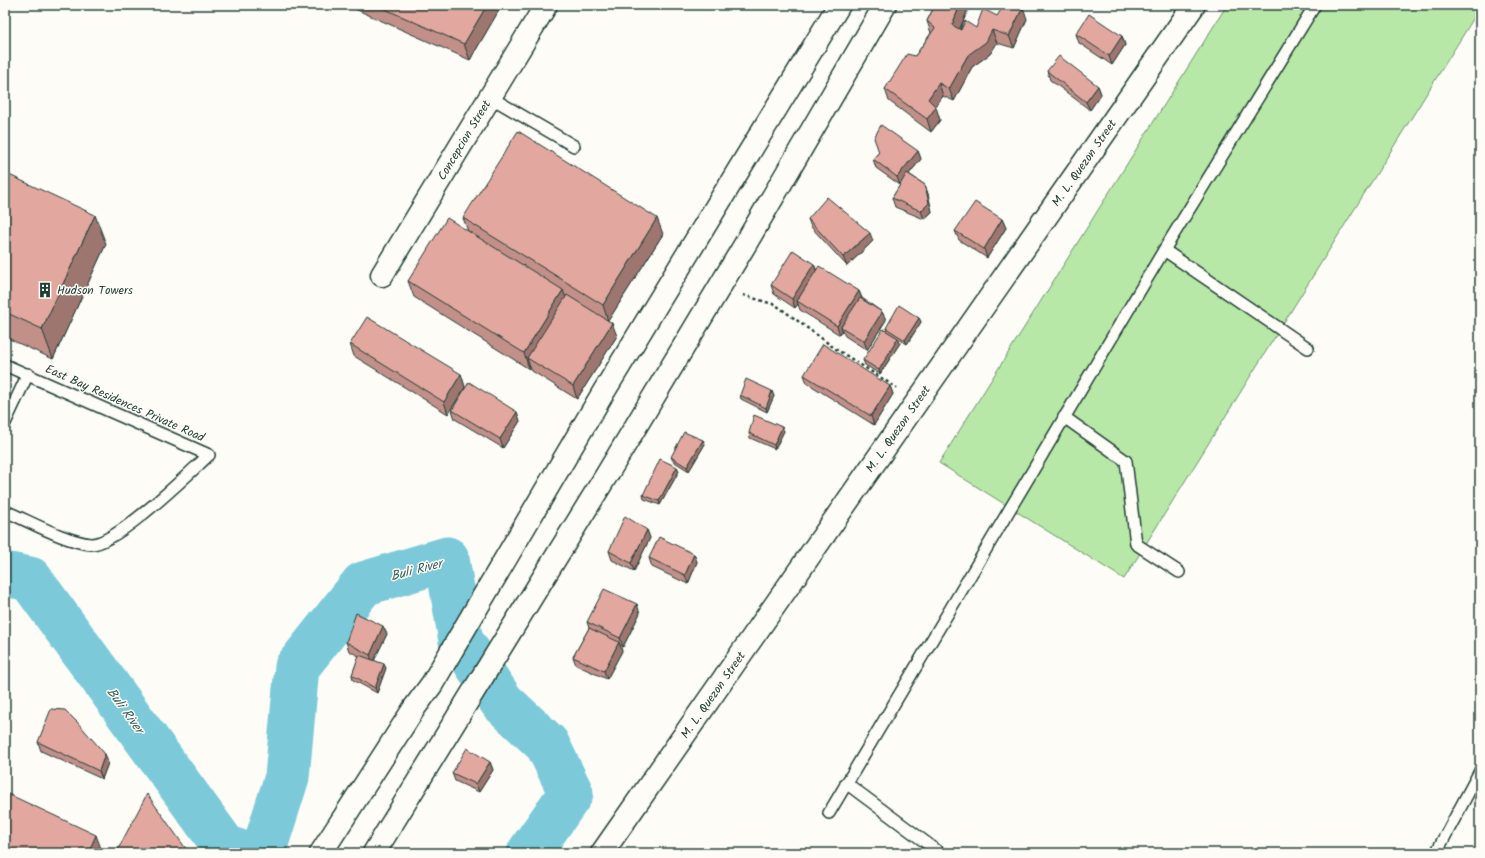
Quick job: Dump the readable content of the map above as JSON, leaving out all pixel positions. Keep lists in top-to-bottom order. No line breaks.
{"streets":{"street":["Concepcion Street","M. L. Quezon Street"],"lane":["East Bay Residences Private Road"]},"water":["Buli River"],"places":{"building":["Hudson Towers"]}}
